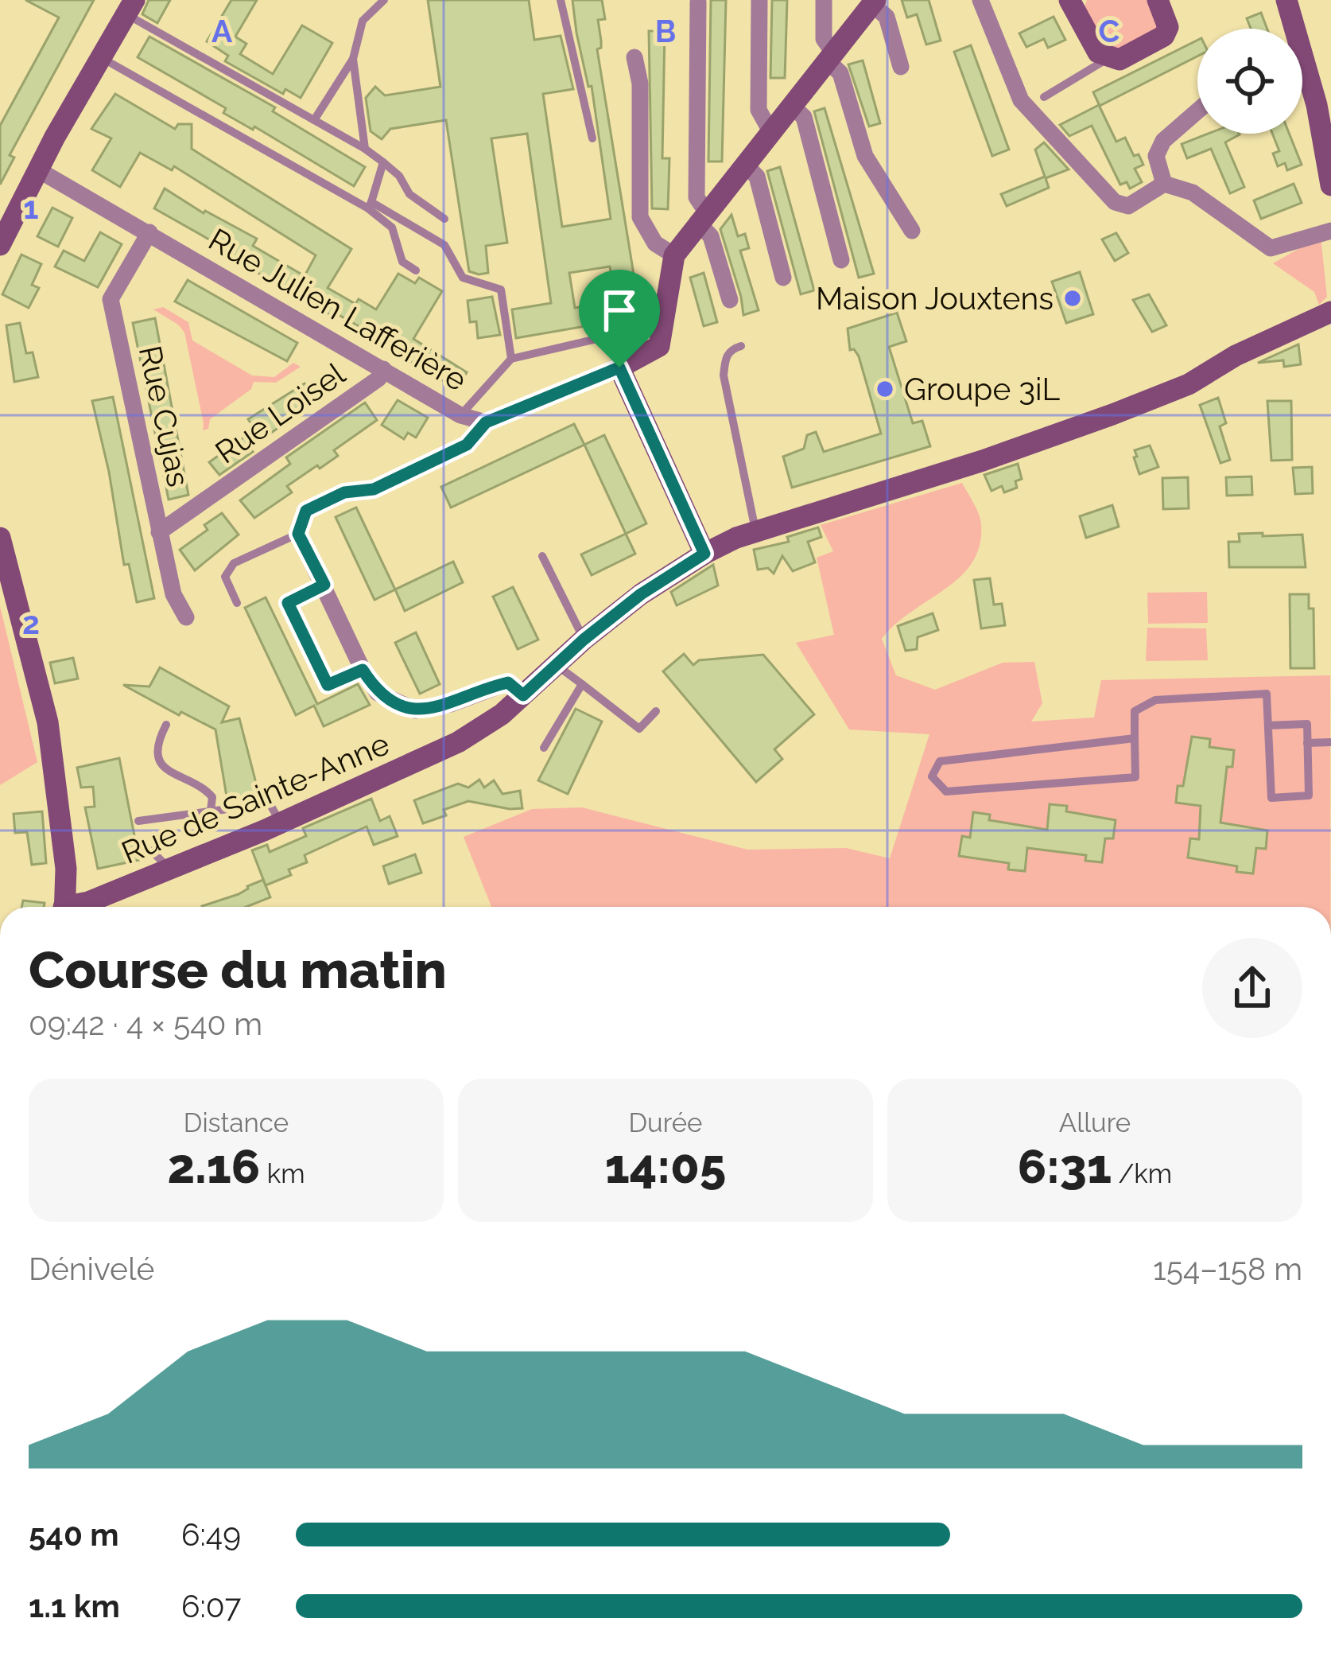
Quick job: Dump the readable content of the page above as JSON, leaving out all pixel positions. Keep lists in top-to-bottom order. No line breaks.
{"streets":{"street":["Rue Julien Lafferière","Rue Loisel","Rue Cujas","Rue de Sainte-Anne"]},"crossings":[["Rue Julien Lafferière","Rue Loisel"],["Rue Julien Lafferière","Rue Cujas"],["Rue Loisel","Rue Cujas"]],"places":["Maison Jouxtens","Groupe 3iL"],"page":{"heading":["Course du matin","09:42 · 4 × 540 m"],"stats":[["Distance","2.16 km"],["Durée","14:05"],["Allure","6:31 /km"]],"chart":["Dénivelé","154–158 m"],"list":[{"name":"540 m","note":"6:49"},{"name":"1.1 km","note":"6:07"}]},"grid":{"columns":["A","B","C"],"rows":["1","2"]}}
